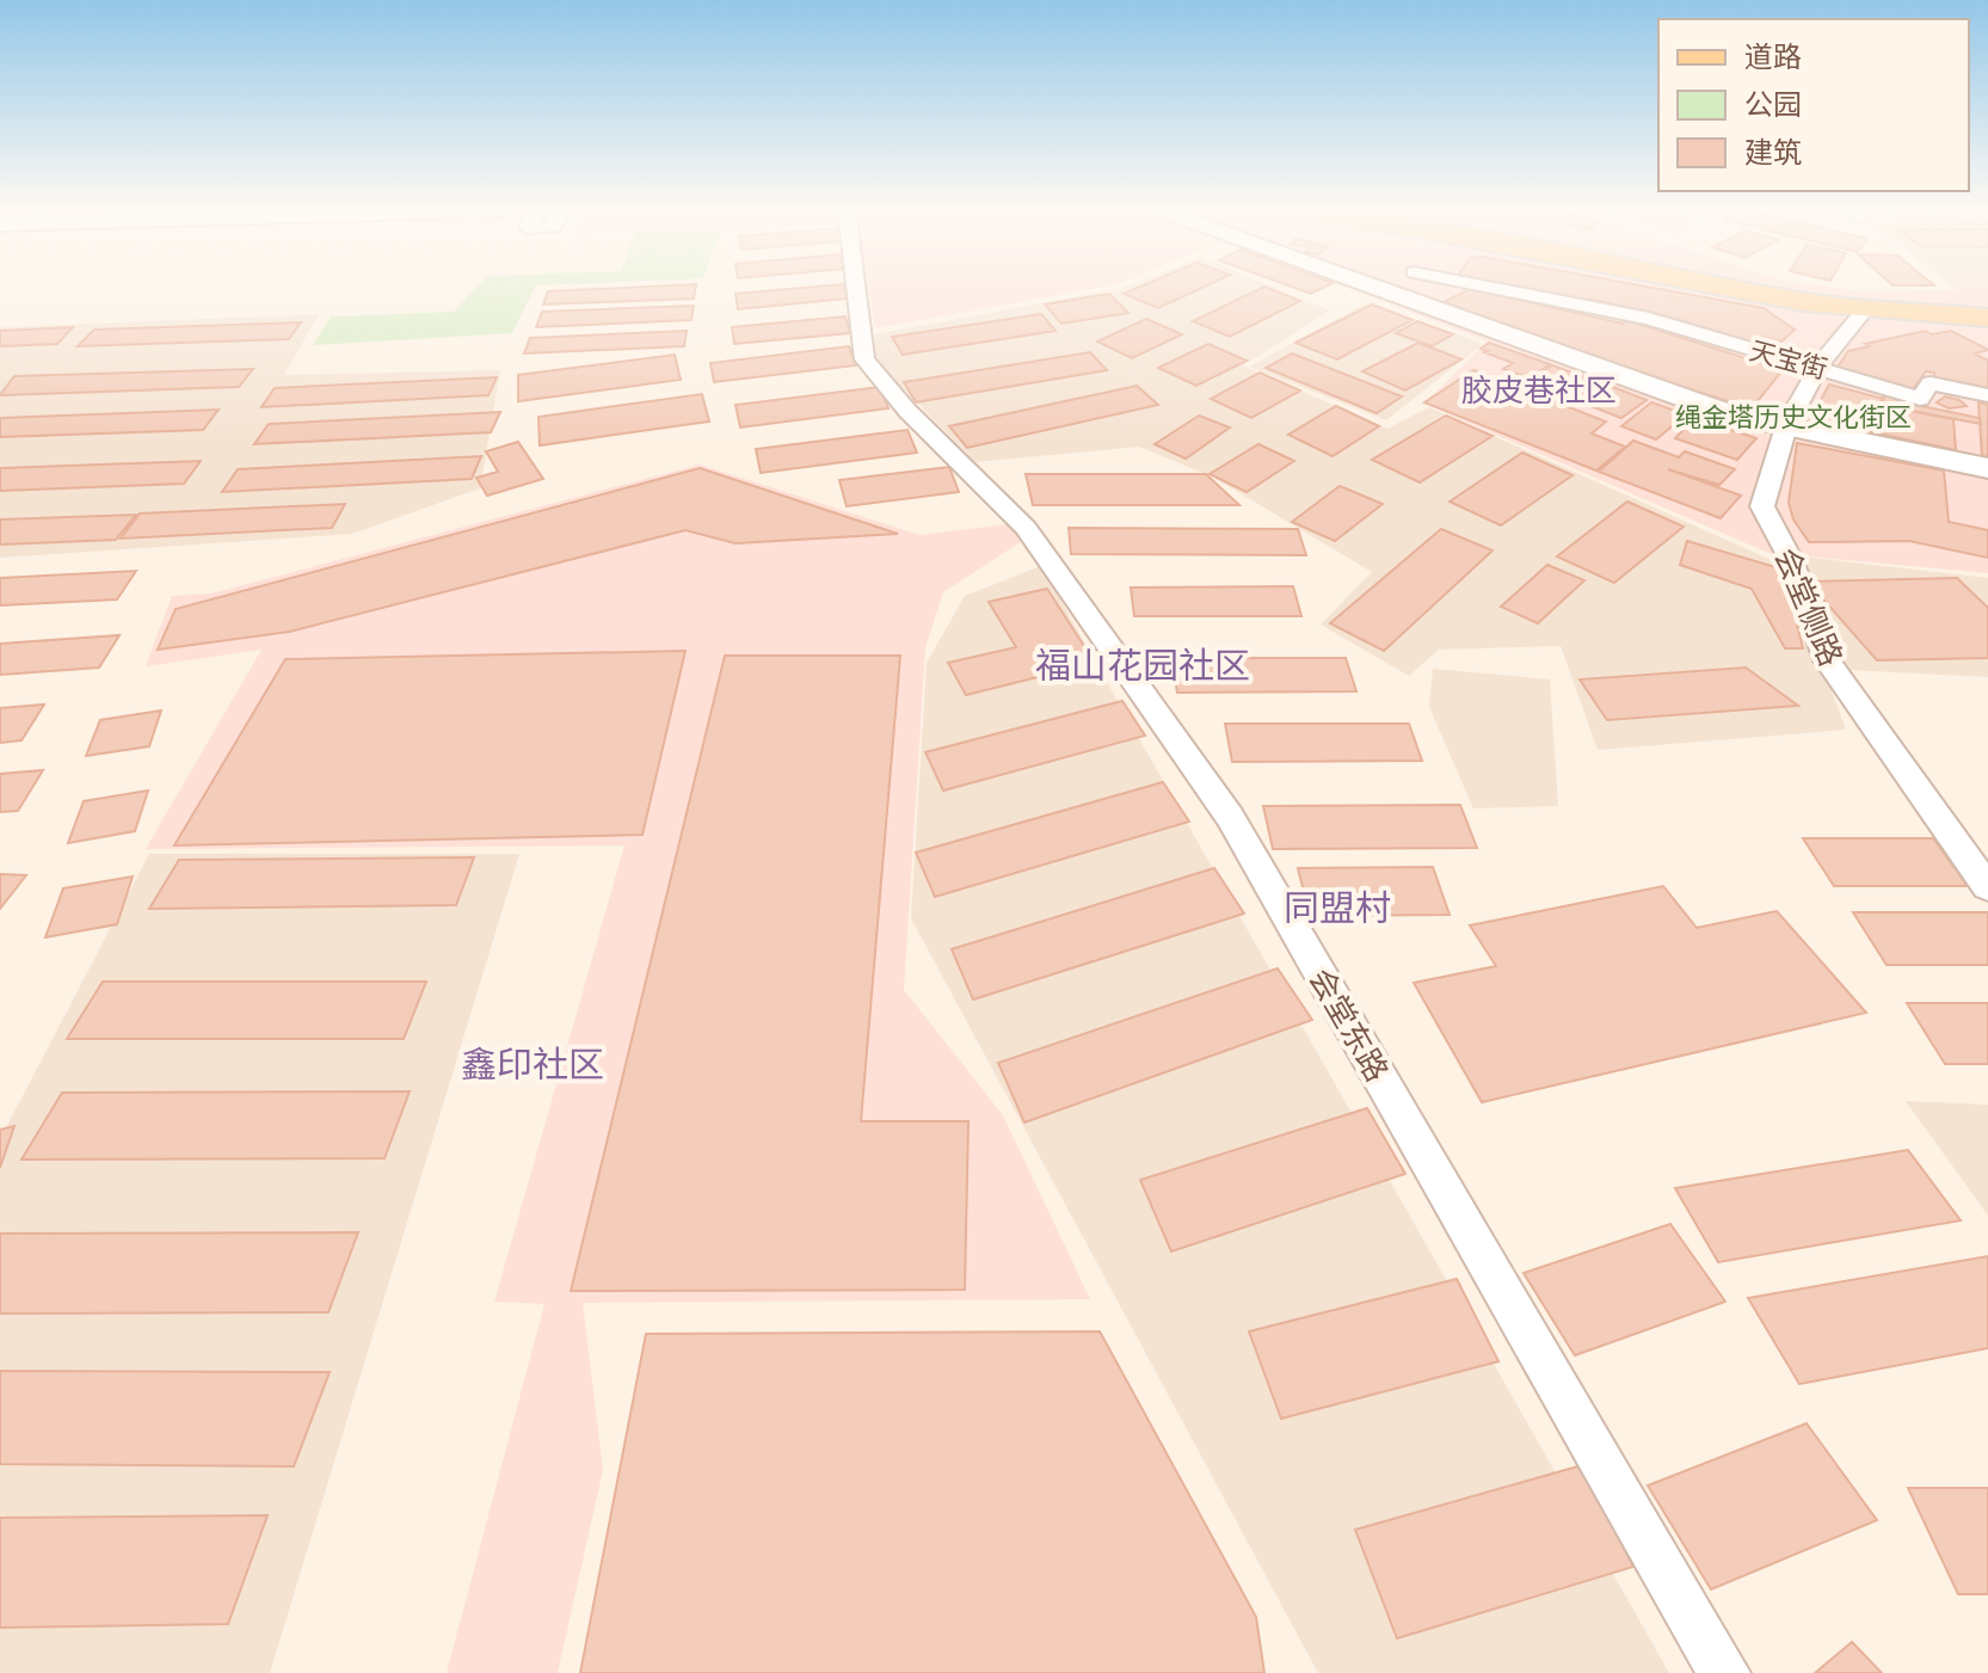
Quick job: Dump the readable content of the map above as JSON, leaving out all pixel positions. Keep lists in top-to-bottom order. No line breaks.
{"streets":{"street":["天宝街","会堂侧路","会堂东路"]},"crossings":[["天宝街","会堂侧路"]],"districts":["胶皮巷社区","福山花园社区","同盟村","鑫印社区"],"parks":["绳金塔历史文化街区"],"legend":["道路","公园","建筑"]}
